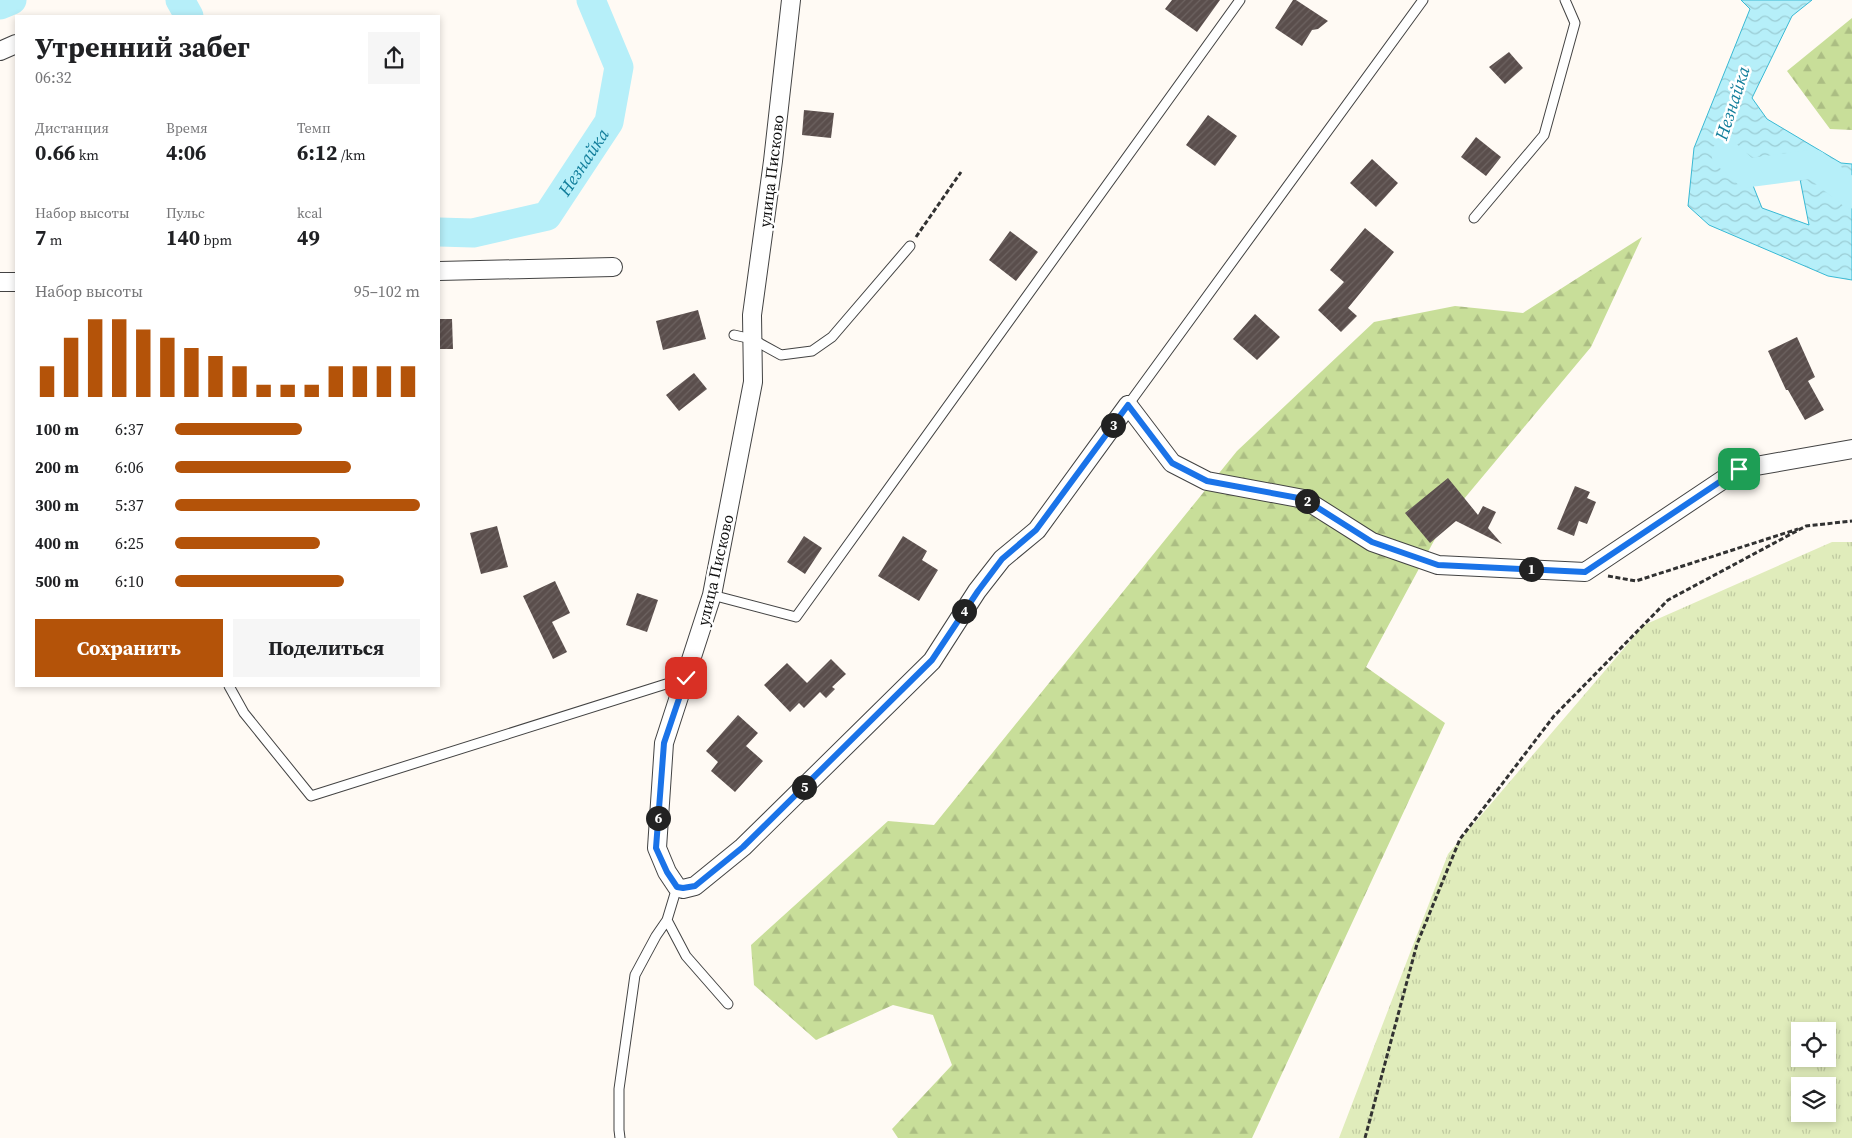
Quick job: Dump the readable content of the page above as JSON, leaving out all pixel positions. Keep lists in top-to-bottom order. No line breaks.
{"streets":{"street":["улица Писково"]},"water":["Незнайка"],"page":{"heading":["Утренний забег","06:32"],"stats":[["Дистанция","0.66 km"],["Время","4:06"],["Темп","6:12 /km"],["Набор высоты","7 m"],["Пульс","140 bpm"],["kcal","49"]],"chart":["Набор высоты","95–102 m"],"list":[{"name":"100 m","note":"6:37"},{"name":"200 m","note":"6:06"},{"name":"300 m","note":"5:37"},{"name":"400 m","note":"6:25"},{"name":"500 m","note":"6:10"}],"pins":["3","2","1","4","5","6"],"buttons":["Сохранить","Поделиться"]}}
